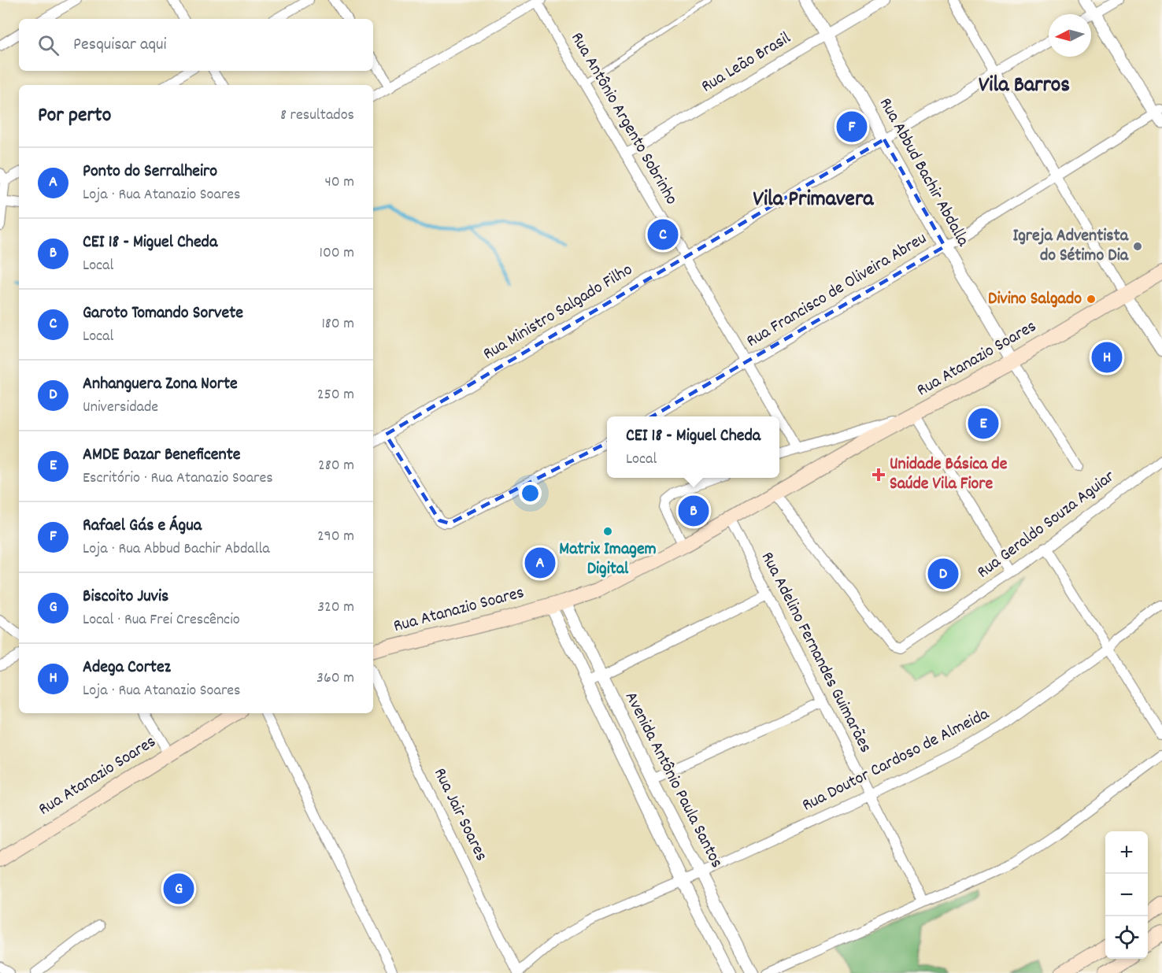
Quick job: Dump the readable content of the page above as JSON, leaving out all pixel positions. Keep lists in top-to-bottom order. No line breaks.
{"streets":{"main road":["Rua Atanazio Soares"],"street":["Rua Leão Brasil","Rua Antônio Argento Sobrinho","Rua Abbud Bachir Abdalla","Rua Francisco de Oliveira Abreu","Rua Ministro Salgado Filho","Rua Geraldo Souza Aguiar","Rua Adelino Fernandes Guimarães","Rua Doutor Cardoso de Almeida","Avenida Antônio Paula Santos","Rua Jair Soares"]},"crossings":[["Rua Leão Brasil","Rua Antônio Argento Sobrinho"],["Rua Leão Brasil","Rua Abbud Bachir Abdalla"],["Rua Antônio Argento Sobrinho","Rua Francisco de Oliveira Abreu"],["Rua Antônio Argento Sobrinho","Rua Ministro Salgado Filho"],["Rua Abbud Bachir Abdalla","Rua Francisco de Oliveira Abreu"],["Rua Abbud Bachir Abdalla","Rua Ministro Salgado Filho"],["Rua Abbud Bachir Abdalla","Rua Atanazio Soares"],["Rua Atanazio Soares","Rua Geraldo Souza Aguiar"],["Rua Atanazio Soares","Rua Adelino Fernandes Guimarães"],["Rua Atanazio Soares","Avenida Antônio Paula Santos"],["Rua Adelino Fernandes Guimarães","Rua Doutor Cardoso de Almeida"],["Rua Doutor Cardoso de Almeida","Avenida Antônio Paula Santos"],["Rua Doutor Cardoso de Almeida","Rua Jair Soares"]],"districts":["Vila Barros","Vila Primavera"],"places":{"other":["Igreja Adventista do Sétimo Dia","Divino Salgado","Matrix Imagem Digital"],"health":["Unidade Básica de Saúde Vila Fiore"]},"north":"left","page":{"search":"Pesquisar aqui","heading":["Por perto","8 resultados"],"pins":["F","C","H","E","B","A","D","G"],"list":[{"mark":"A","name":"Ponto do Serralheiro","note":"Loja · Rua Atanazio Soares","value":"40 m"},{"mark":"B","name":"CEI 18 - Miguel Cheda","note":"Local","value":"100 m"},{"mark":"C","name":"Garoto Tomando Sorvete","note":"Local","value":"180 m"},{"mark":"D","name":"Anhanguera Zona Norte","note":"Universidade","value":"250 m"},{"mark":"E","name":"AMDE Bazar Beneficente","note":"Escritório · Rua Atanazio Soares","value":"280 m"},{"mark":"F","name":"Rafael Gás e Água","note":"Loja · Rua Abbud Bachir Abdalla","value":"290 m"},{"mark":"G","name":"Biscoito Juvis","note":"Local · Rua Frei Crescêncio","value":"320 m"},{"mark":"H","name":"Adega Cortez","note":"Loja · Rua Atanazio Soares","value":"360 m"}],"popup":["CEI 18 - Miguel Cheda","Local"],"map_buttons":["+","−"]}}
